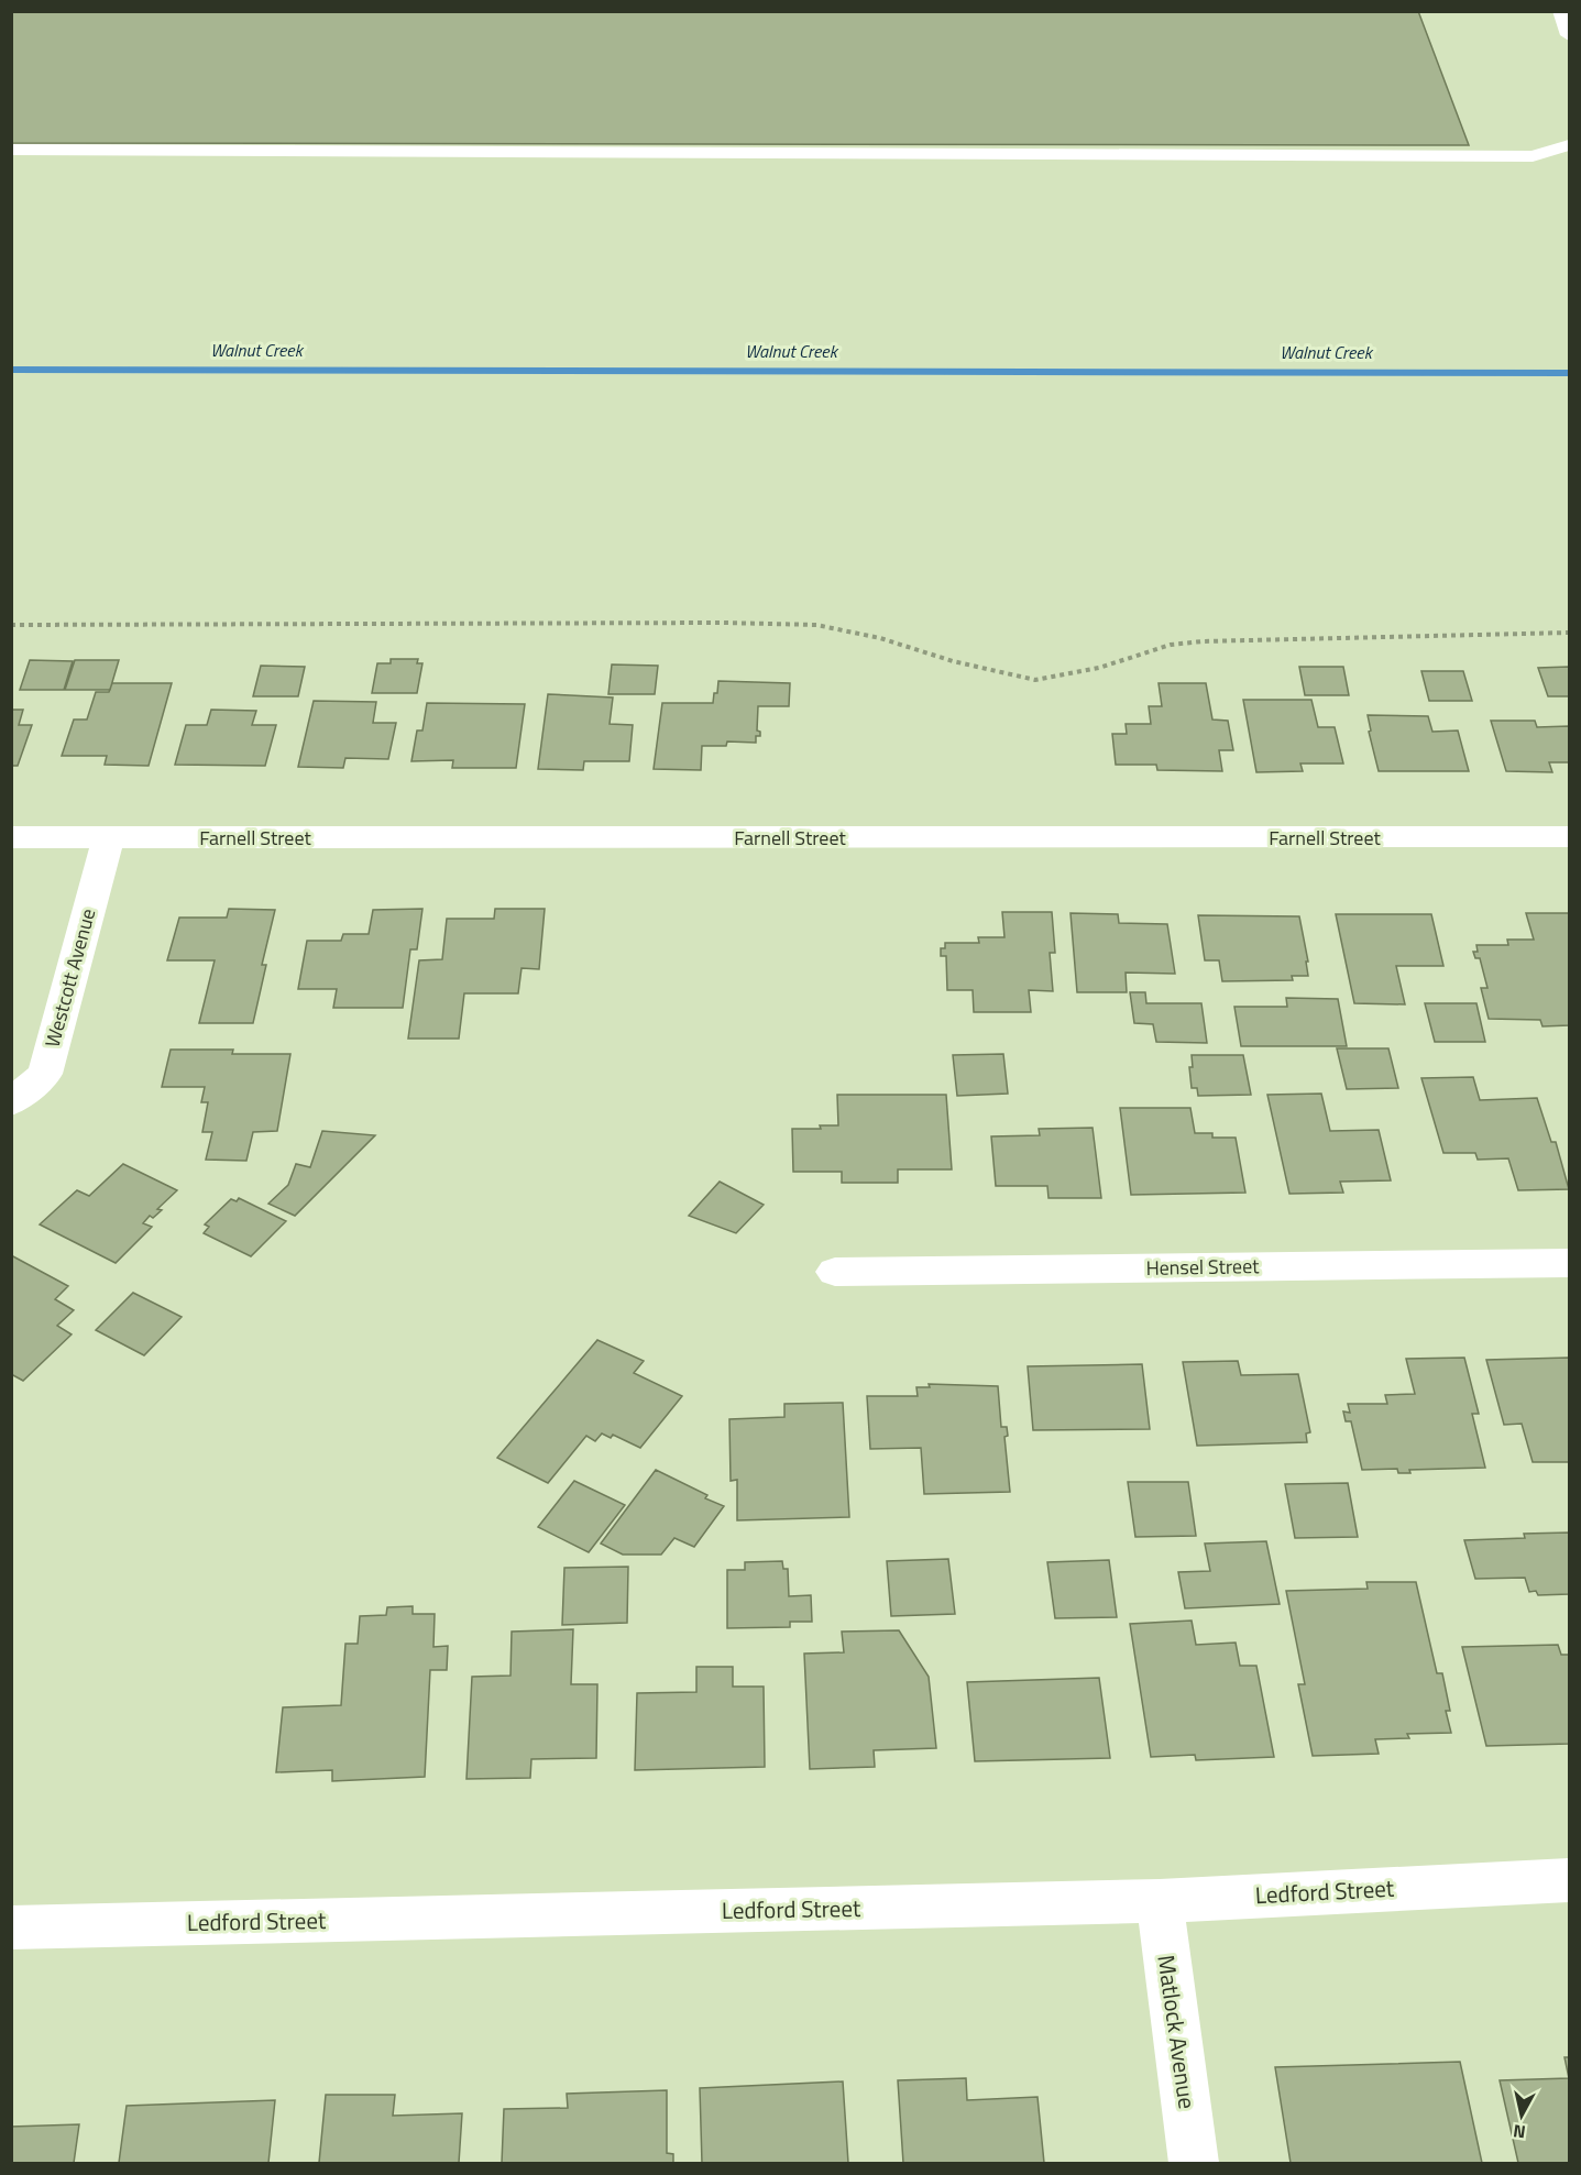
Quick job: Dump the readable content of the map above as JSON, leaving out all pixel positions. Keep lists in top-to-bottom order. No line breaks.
{"streets":{"street":["Farnell Street","Westcott Avenue","Hensel Street","Ledford Street","Matlock Avenue"]},"crossings":[["Farnell Street","Westcott Avenue"],["Ledford Street","Matlock Avenue"]],"water":["Walnut Creek"],"north":"bottom"}
